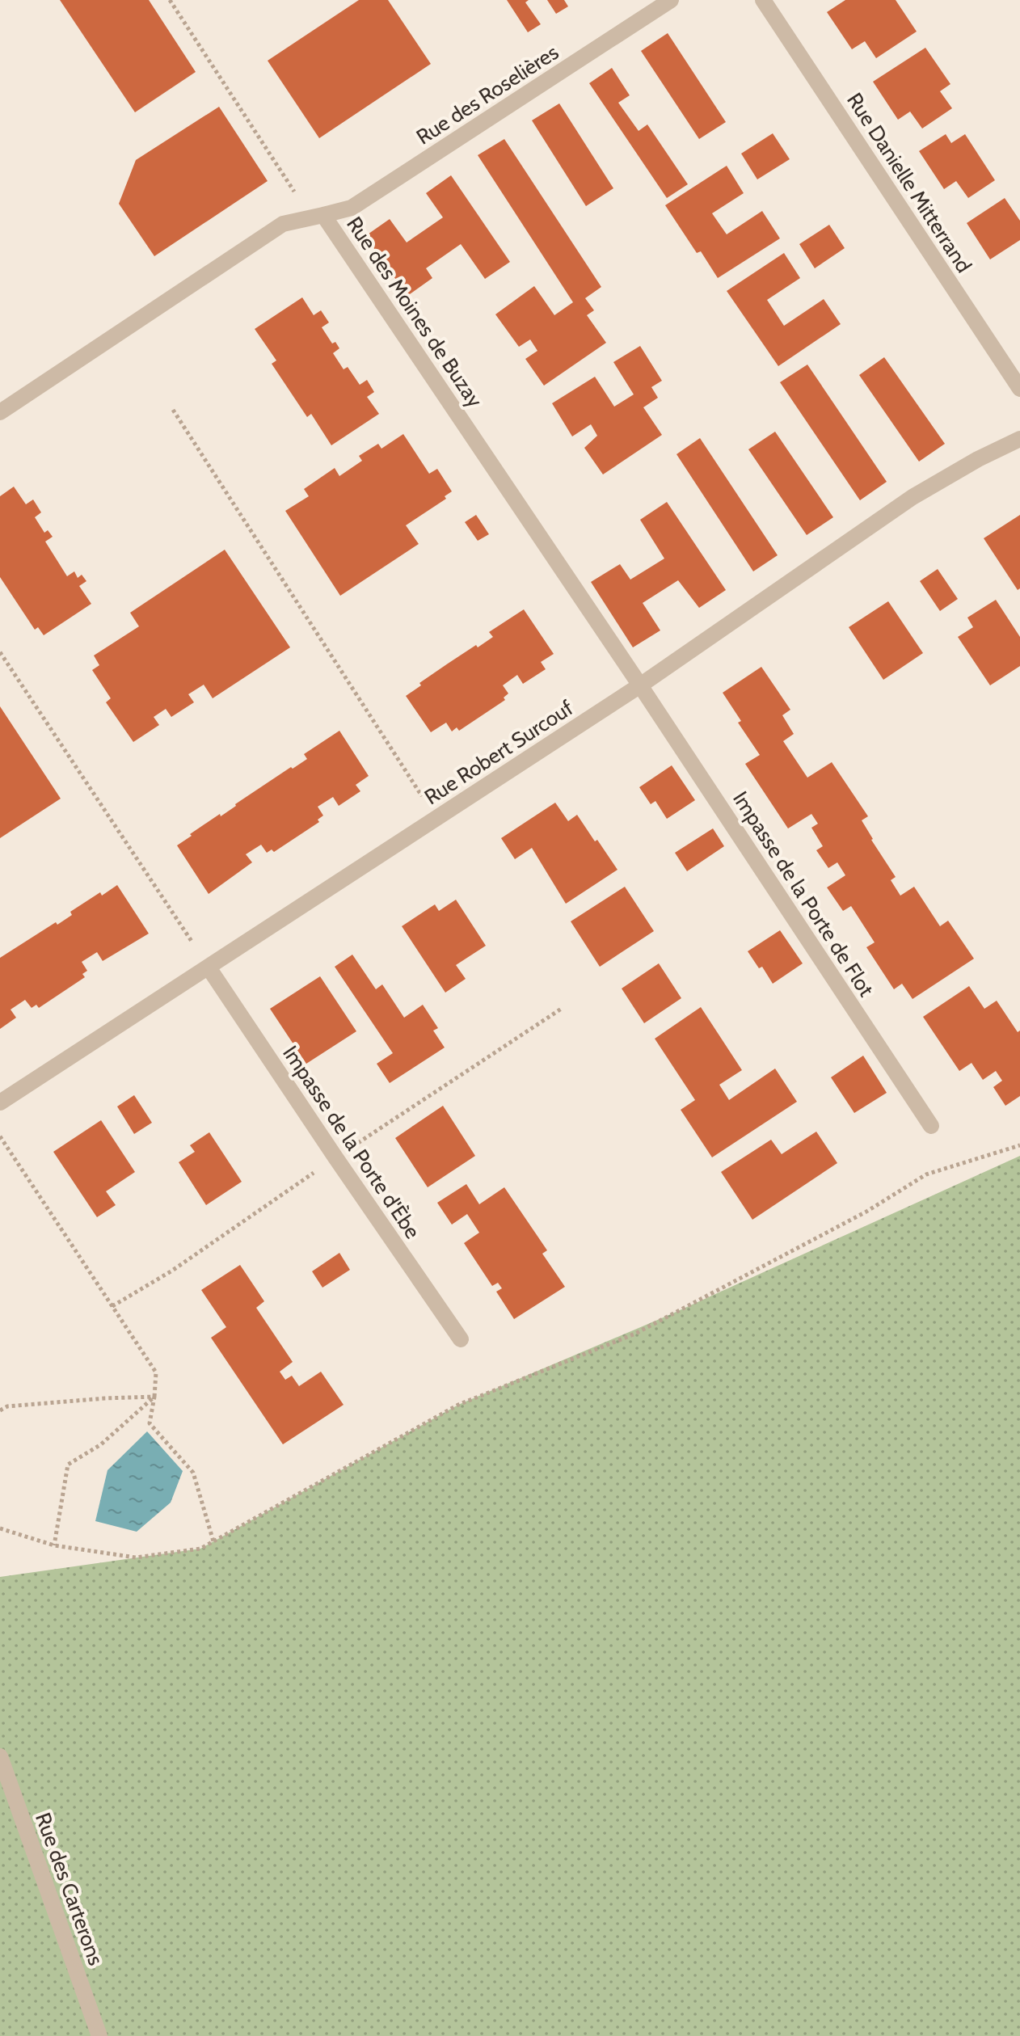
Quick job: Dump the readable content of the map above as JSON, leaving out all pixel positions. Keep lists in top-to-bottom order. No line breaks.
{"streets":{"street":["Rue des Roselières","Rue Danielle Mitterrand","Rue des Moines de Buzay","Rue Robert Surcouf","Impasse de la Porte de Flot","Impasse de la Porte d'Èbe","Rue des Carterons"]},"crossings":[["Rue des Roselières","Rue des Moines de Buzay"],["Rue des Moines de Buzay","Rue Robert Surcouf"],["Rue des Moines de Buzay","Impasse de la Porte de Flot"],["Rue Robert Surcouf","Impasse de la Porte de Flot"],["Rue Robert Surcouf","Impasse de la Porte d'Èbe"]]}
